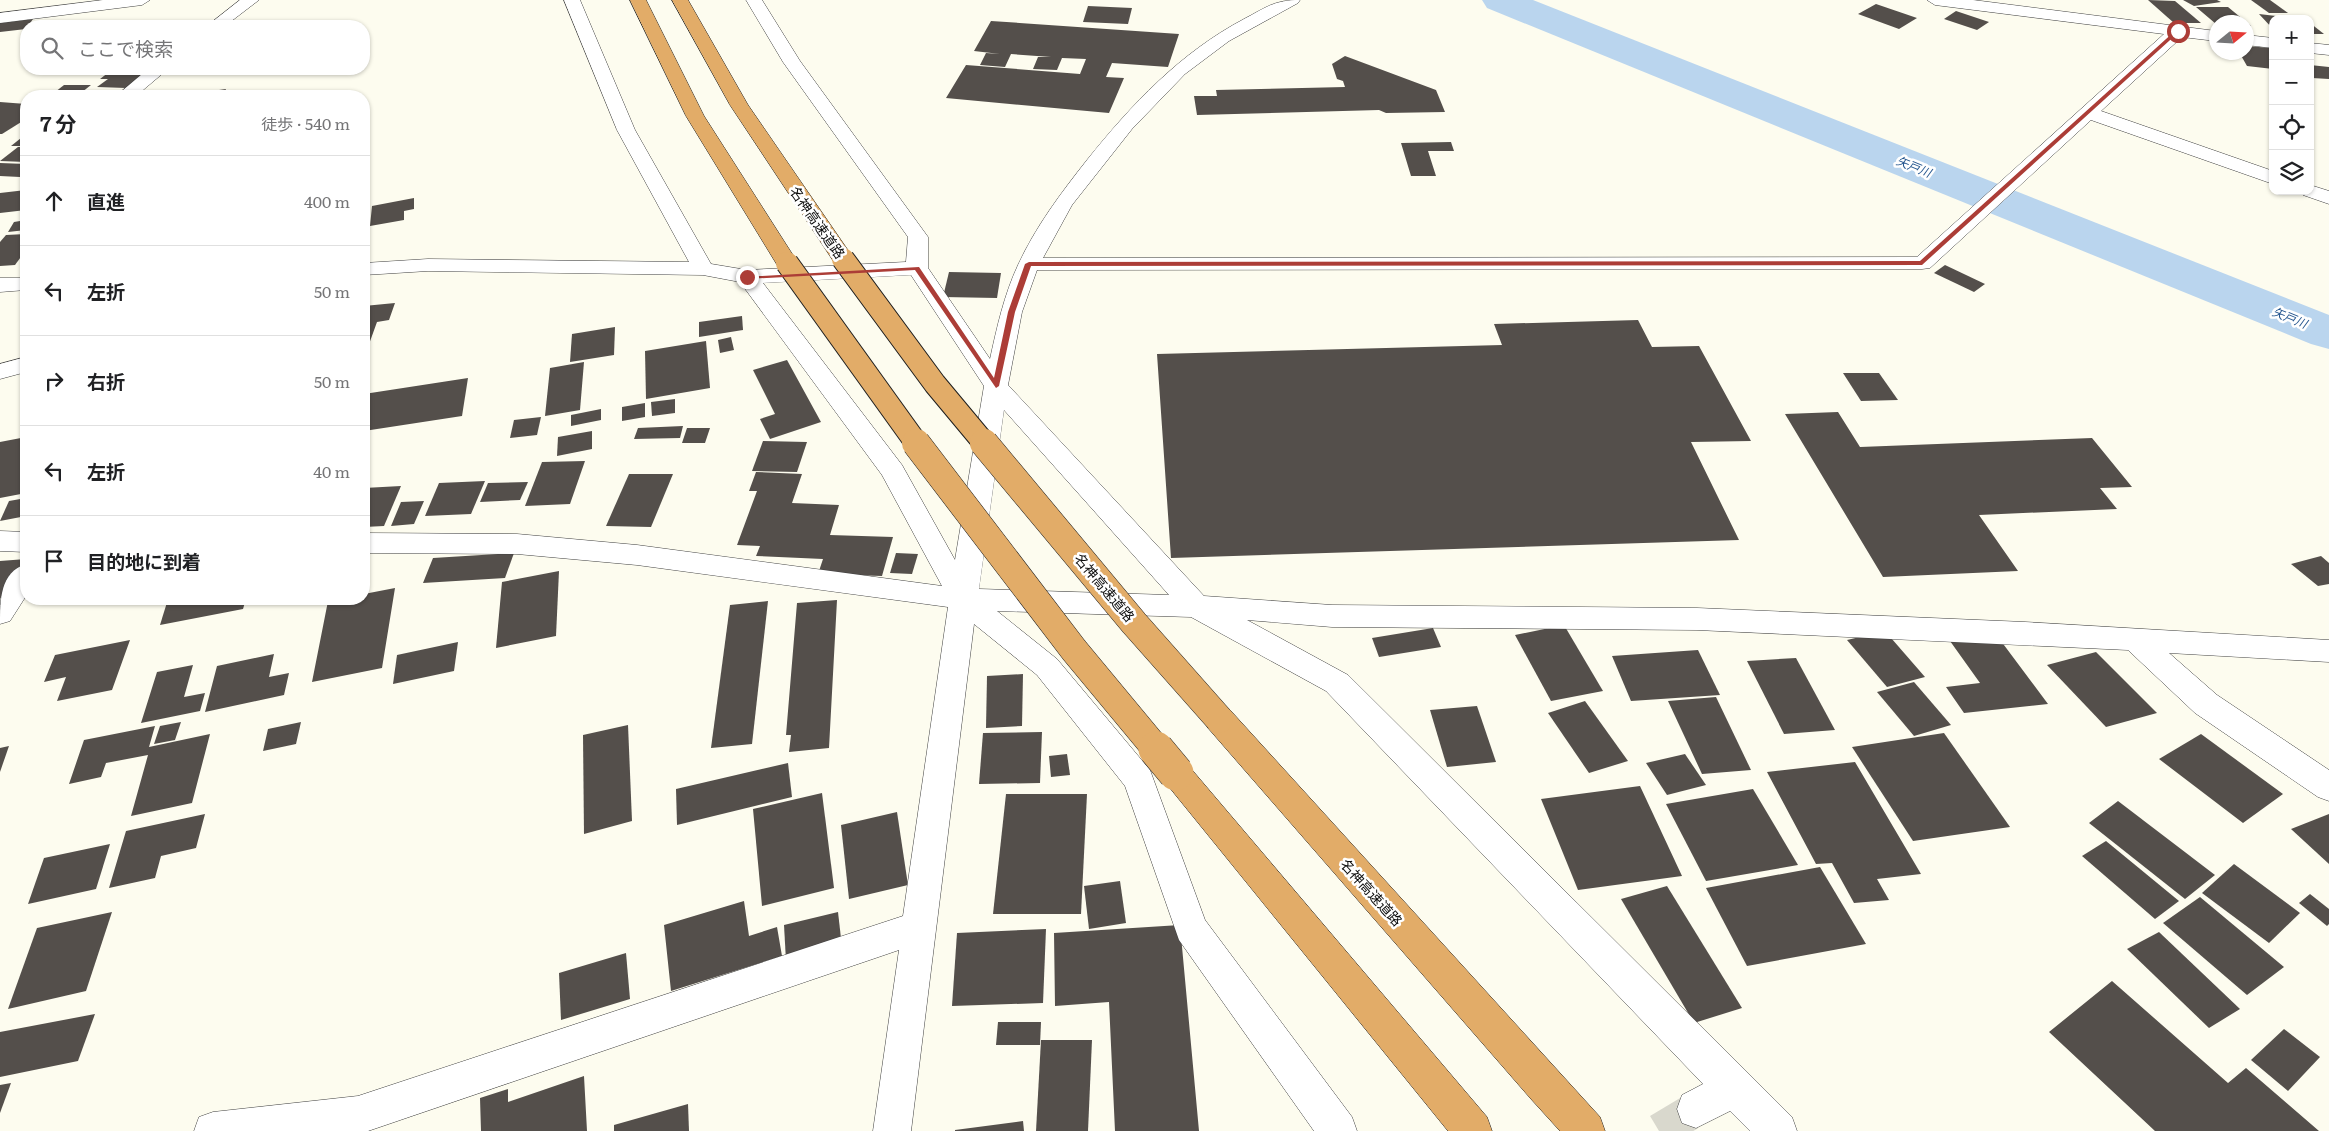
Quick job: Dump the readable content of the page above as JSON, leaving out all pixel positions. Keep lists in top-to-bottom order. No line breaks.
{"streets":{"highway":["名神高速道路"]},"water":["矢戸川"],"north":"right","page":{"map_buttons":["+","−"],"search":"ここで検索","heading":["7 分","徒歩 · 540 m"],"list":[["直進","400 m"],["左折","50 m"],["右折","50 m"],["左折","40 m"],"目的地に到着"]}}
